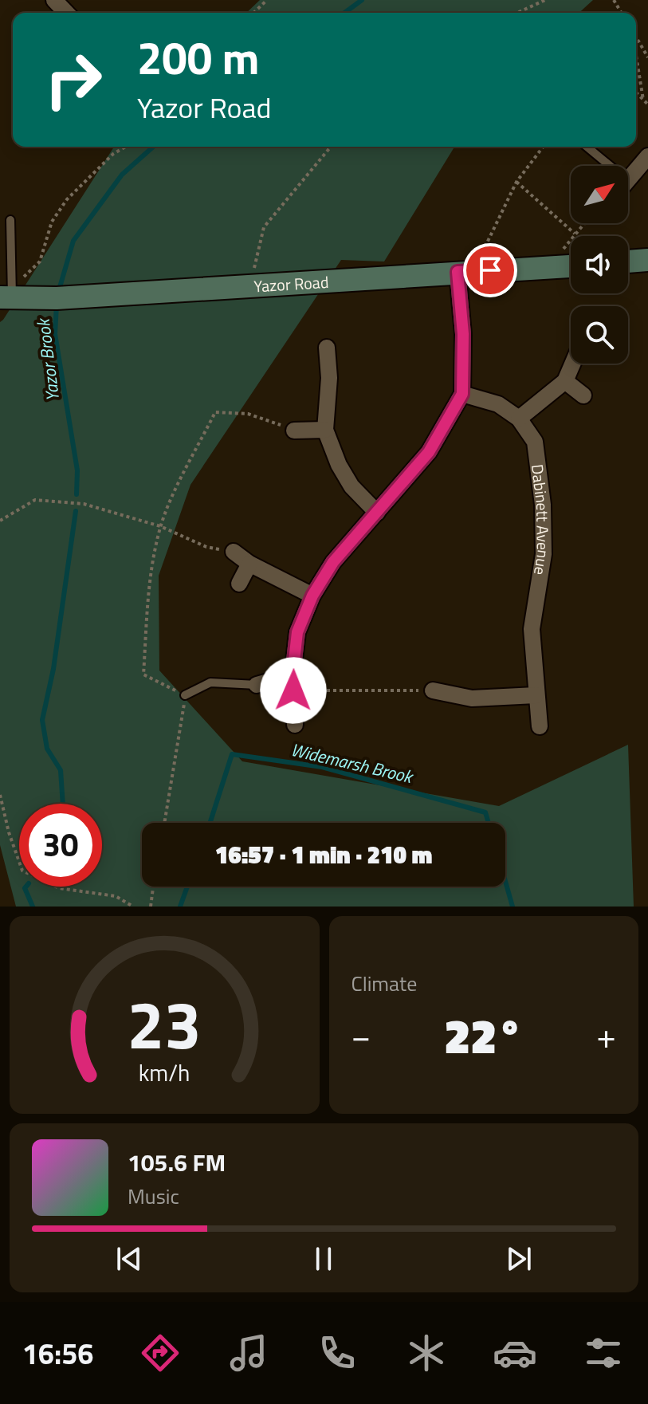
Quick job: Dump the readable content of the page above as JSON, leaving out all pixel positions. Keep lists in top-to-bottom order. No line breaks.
{"streets":{"street":["Yazor Road","Dabinett Avenue"]},"water":["Yazor Brook","Widemarsh Brook"],"north":"top right","page":{"turn":["200 m","Yazor Road"],"limit":"30","trip":"16:57 · 1 min · 210 m","tile":"Climate","heat":["−","22°","+"],"song":["105.6 FM","Music"],"tabs":"16:56","gauge":["23","km/h"]}}
